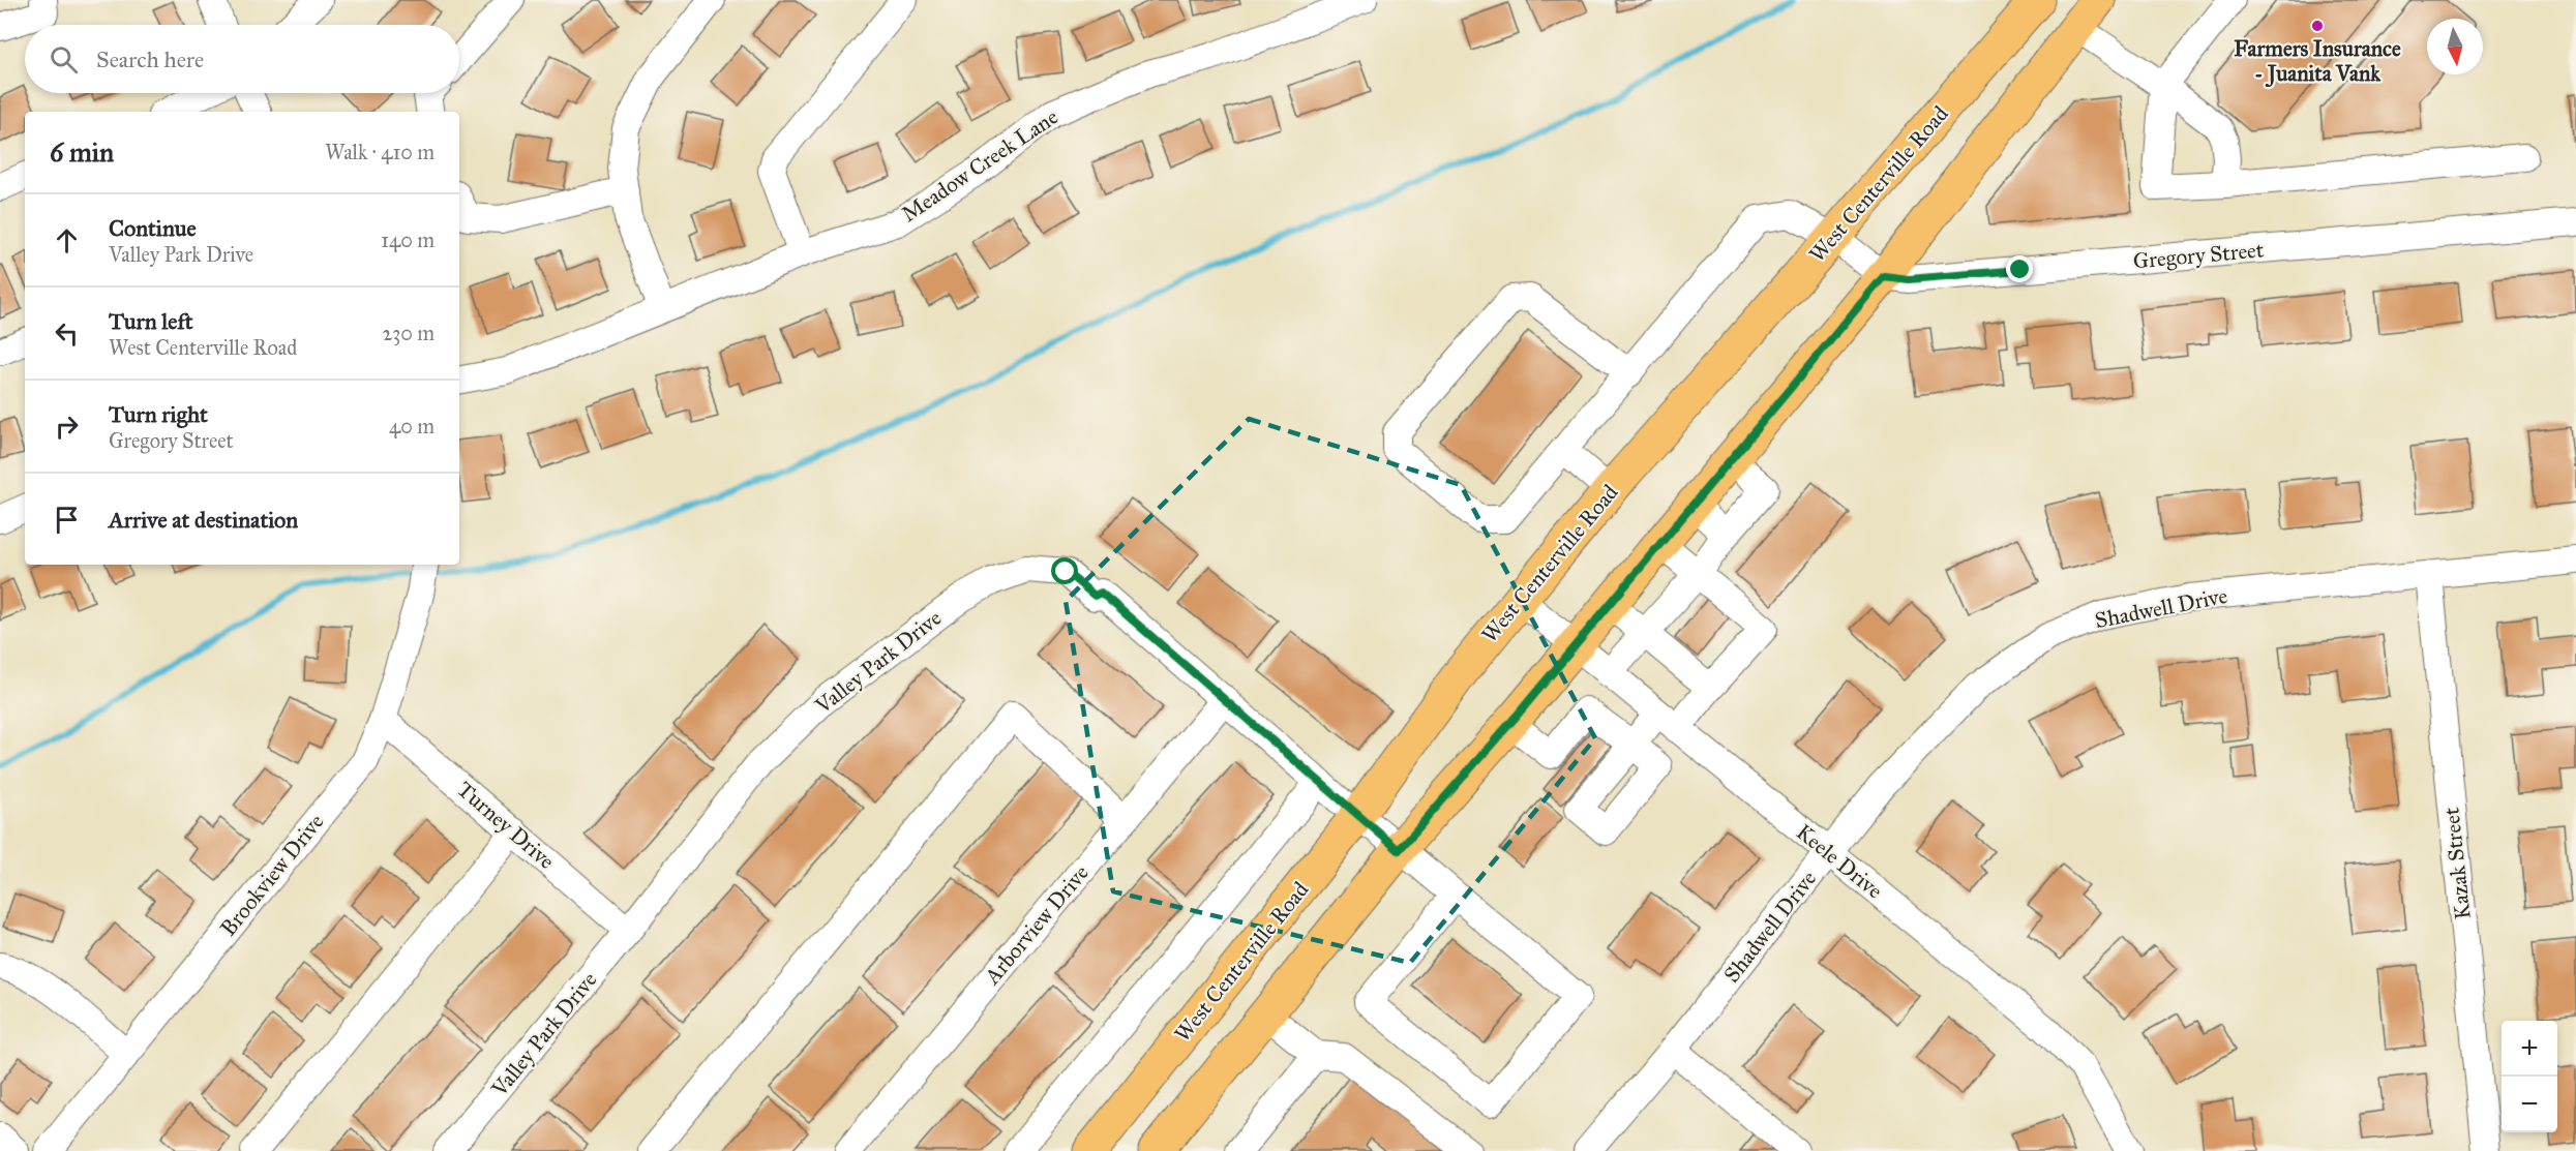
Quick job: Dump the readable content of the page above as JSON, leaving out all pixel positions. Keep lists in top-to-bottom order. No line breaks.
{"streets":{"main road":["West Centerville Road"],"street":["Meadow Creek Lane","Gregory Street","Shadwell Drive","Valley Park Drive","Turney Drive","Keele Drive","Kazak Street","Brookview Drive","Arborview Drive"]},"crossings":[["West Centerville Road","Valley Park Drive"],["West Centerville Road","Keele Drive"],["Shadwell Drive","Keele Drive"],["Shadwell Drive","Kazak Street"],["Valley Park Drive","Turney Drive"],["Valley Park Drive","Arborview Drive"],["Turney Drive","Brookview Drive"]],"places":["Farmers Insurance - Juanita Vank"],"north":"bottom","page":{"search":"Search here","heading":["6 min","Walk · 410 m"],"list":[["Continue","Valley Park Drive","140 m"],["Turn left","West Centerville Road","230 m"],["Turn right","Gregory Street","40 m"],"Arrive at destination"],"map_buttons":["+","−"]}}
